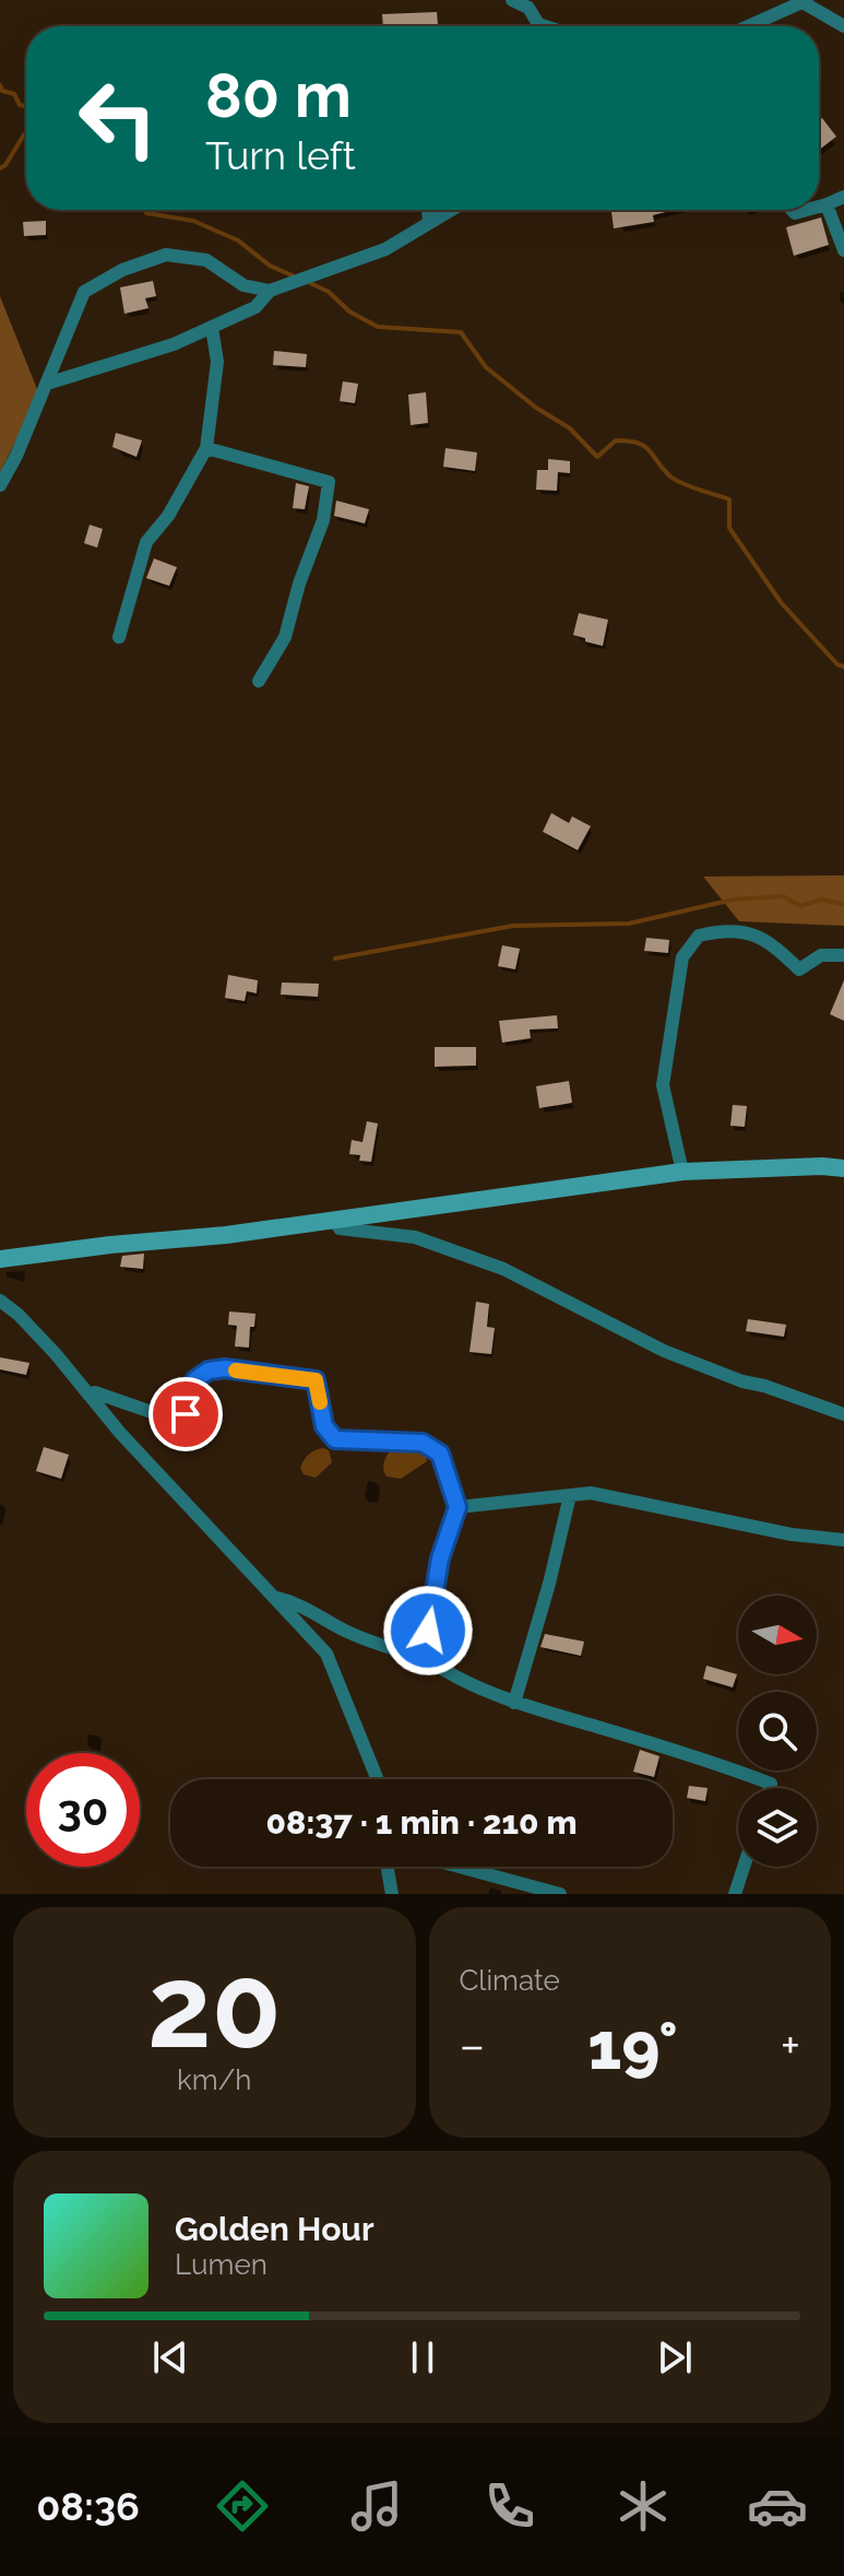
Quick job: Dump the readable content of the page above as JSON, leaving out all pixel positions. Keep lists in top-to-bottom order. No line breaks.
{"north":"right","page":{"turn":["80 m","Turn left"],"limit":"30","trip":"08:37 · 1 min · 210 m","tile":[["20","km/h"],"Climate"],"heat":["−","19°","+"],"song":["Golden Hour","Lumen"],"tabs":"08:36"}}
